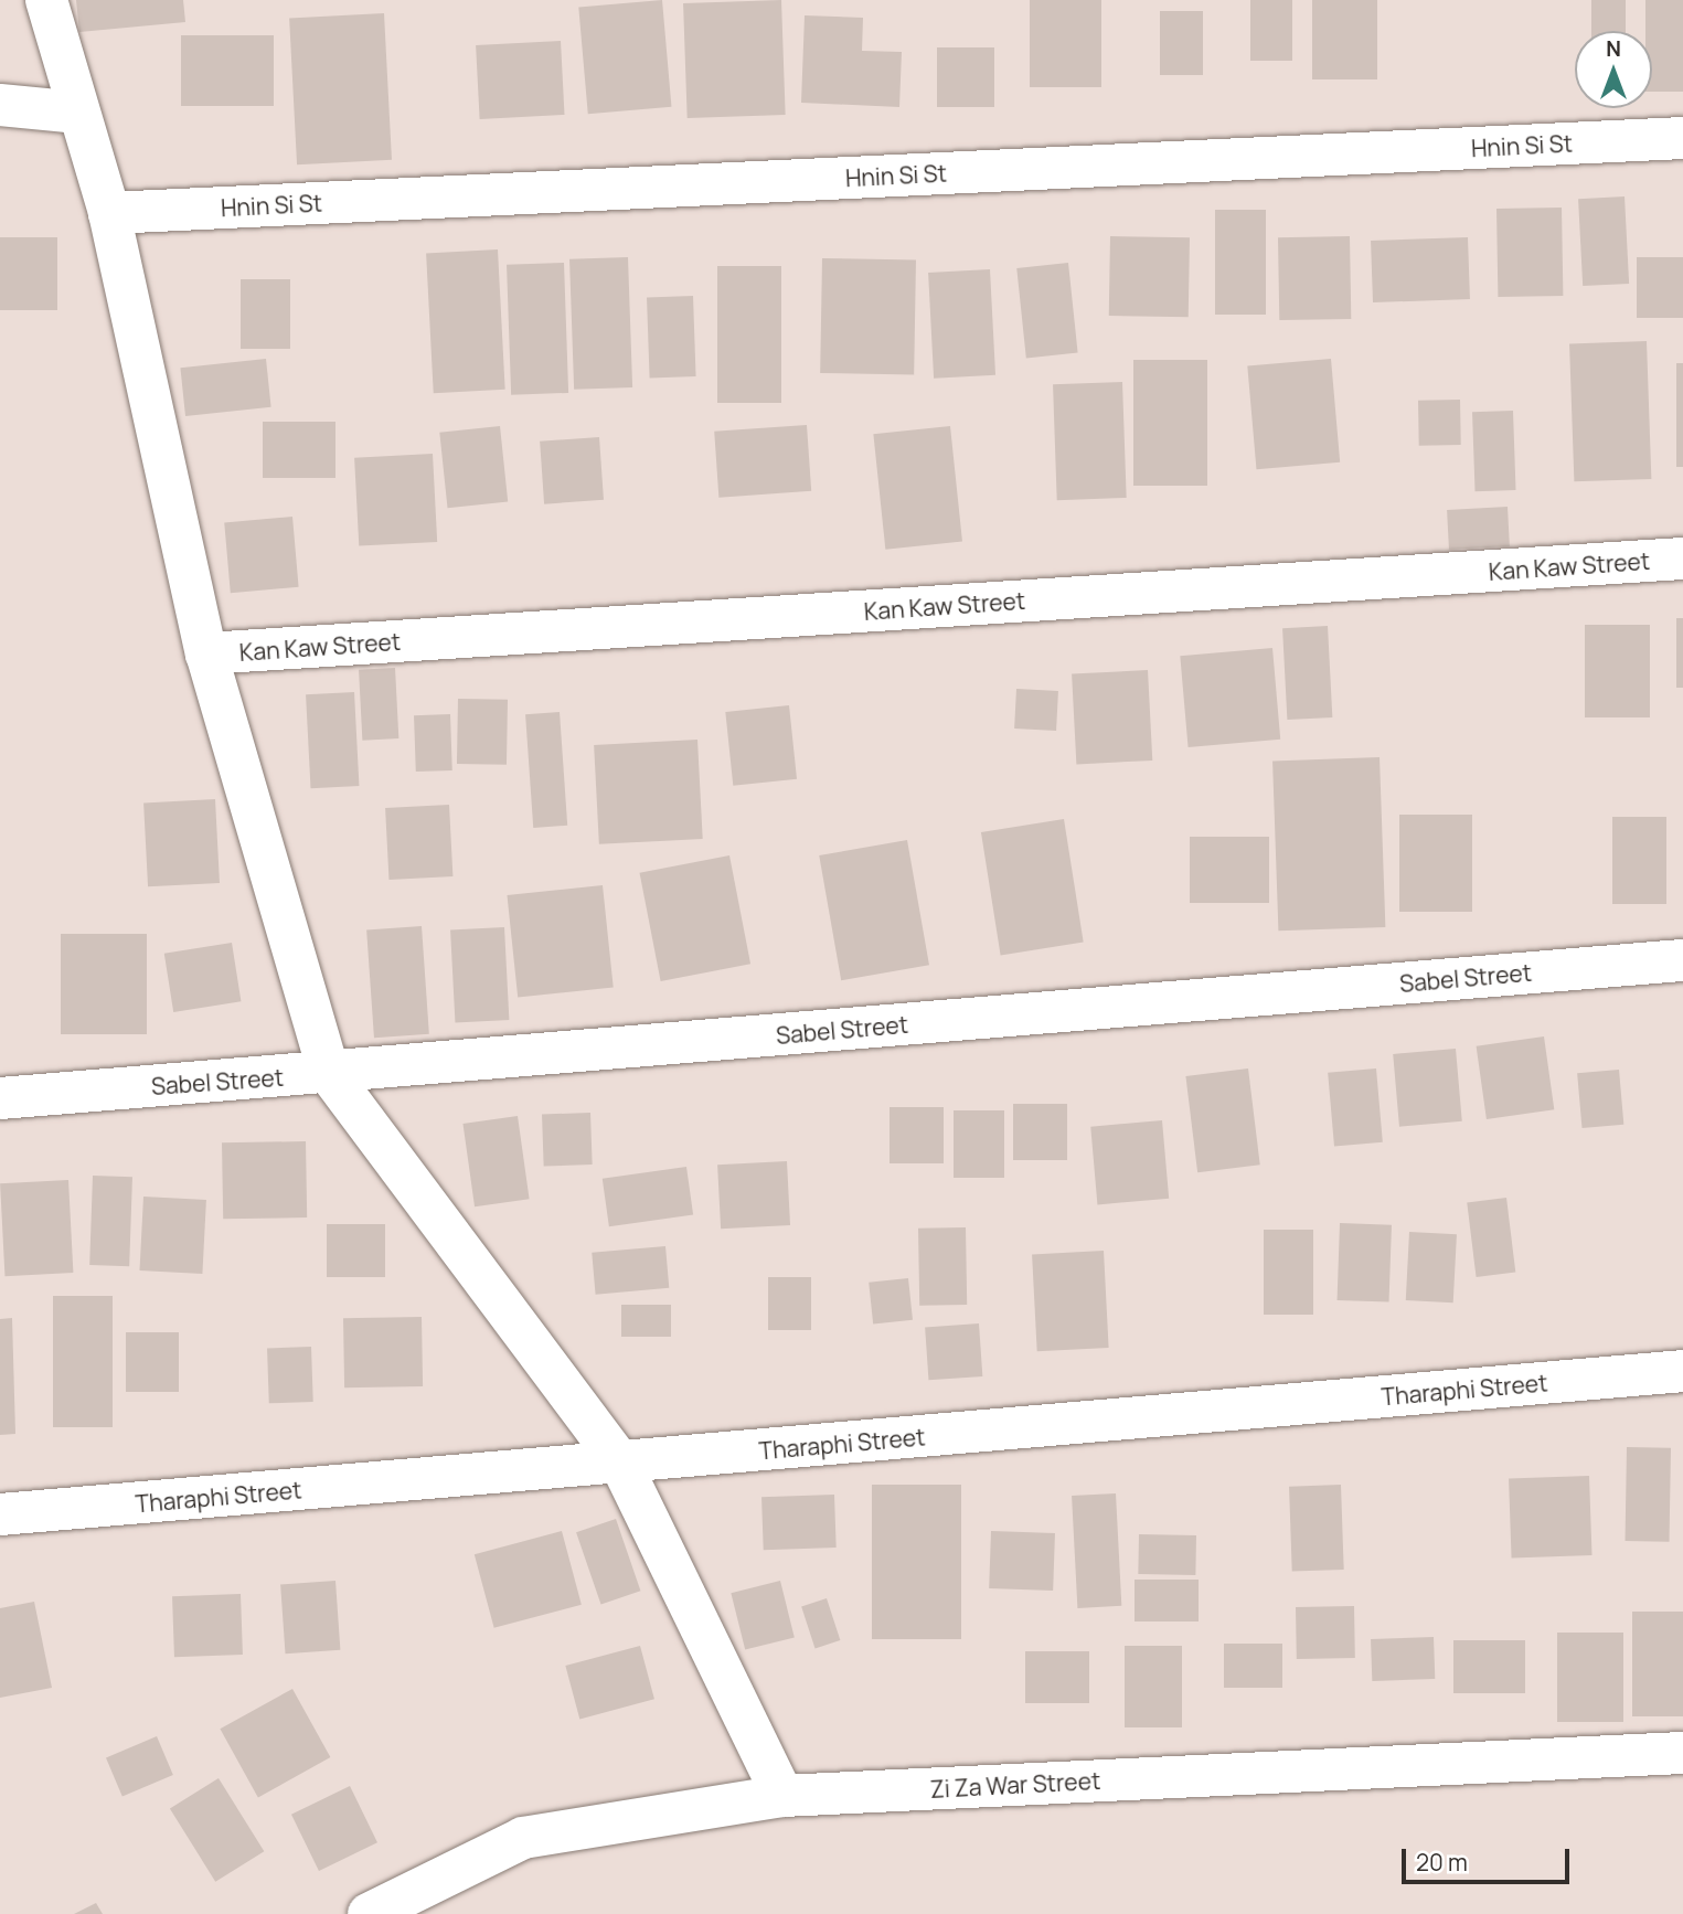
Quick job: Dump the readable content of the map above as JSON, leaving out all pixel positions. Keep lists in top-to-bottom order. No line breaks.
{"streets":{"street":["Hnin Si St","Kan Kaw Street","Sabel Street","Tharaphi Street","Zi Za War Street"]},"scale_bar":"20 m","north":"top"}
